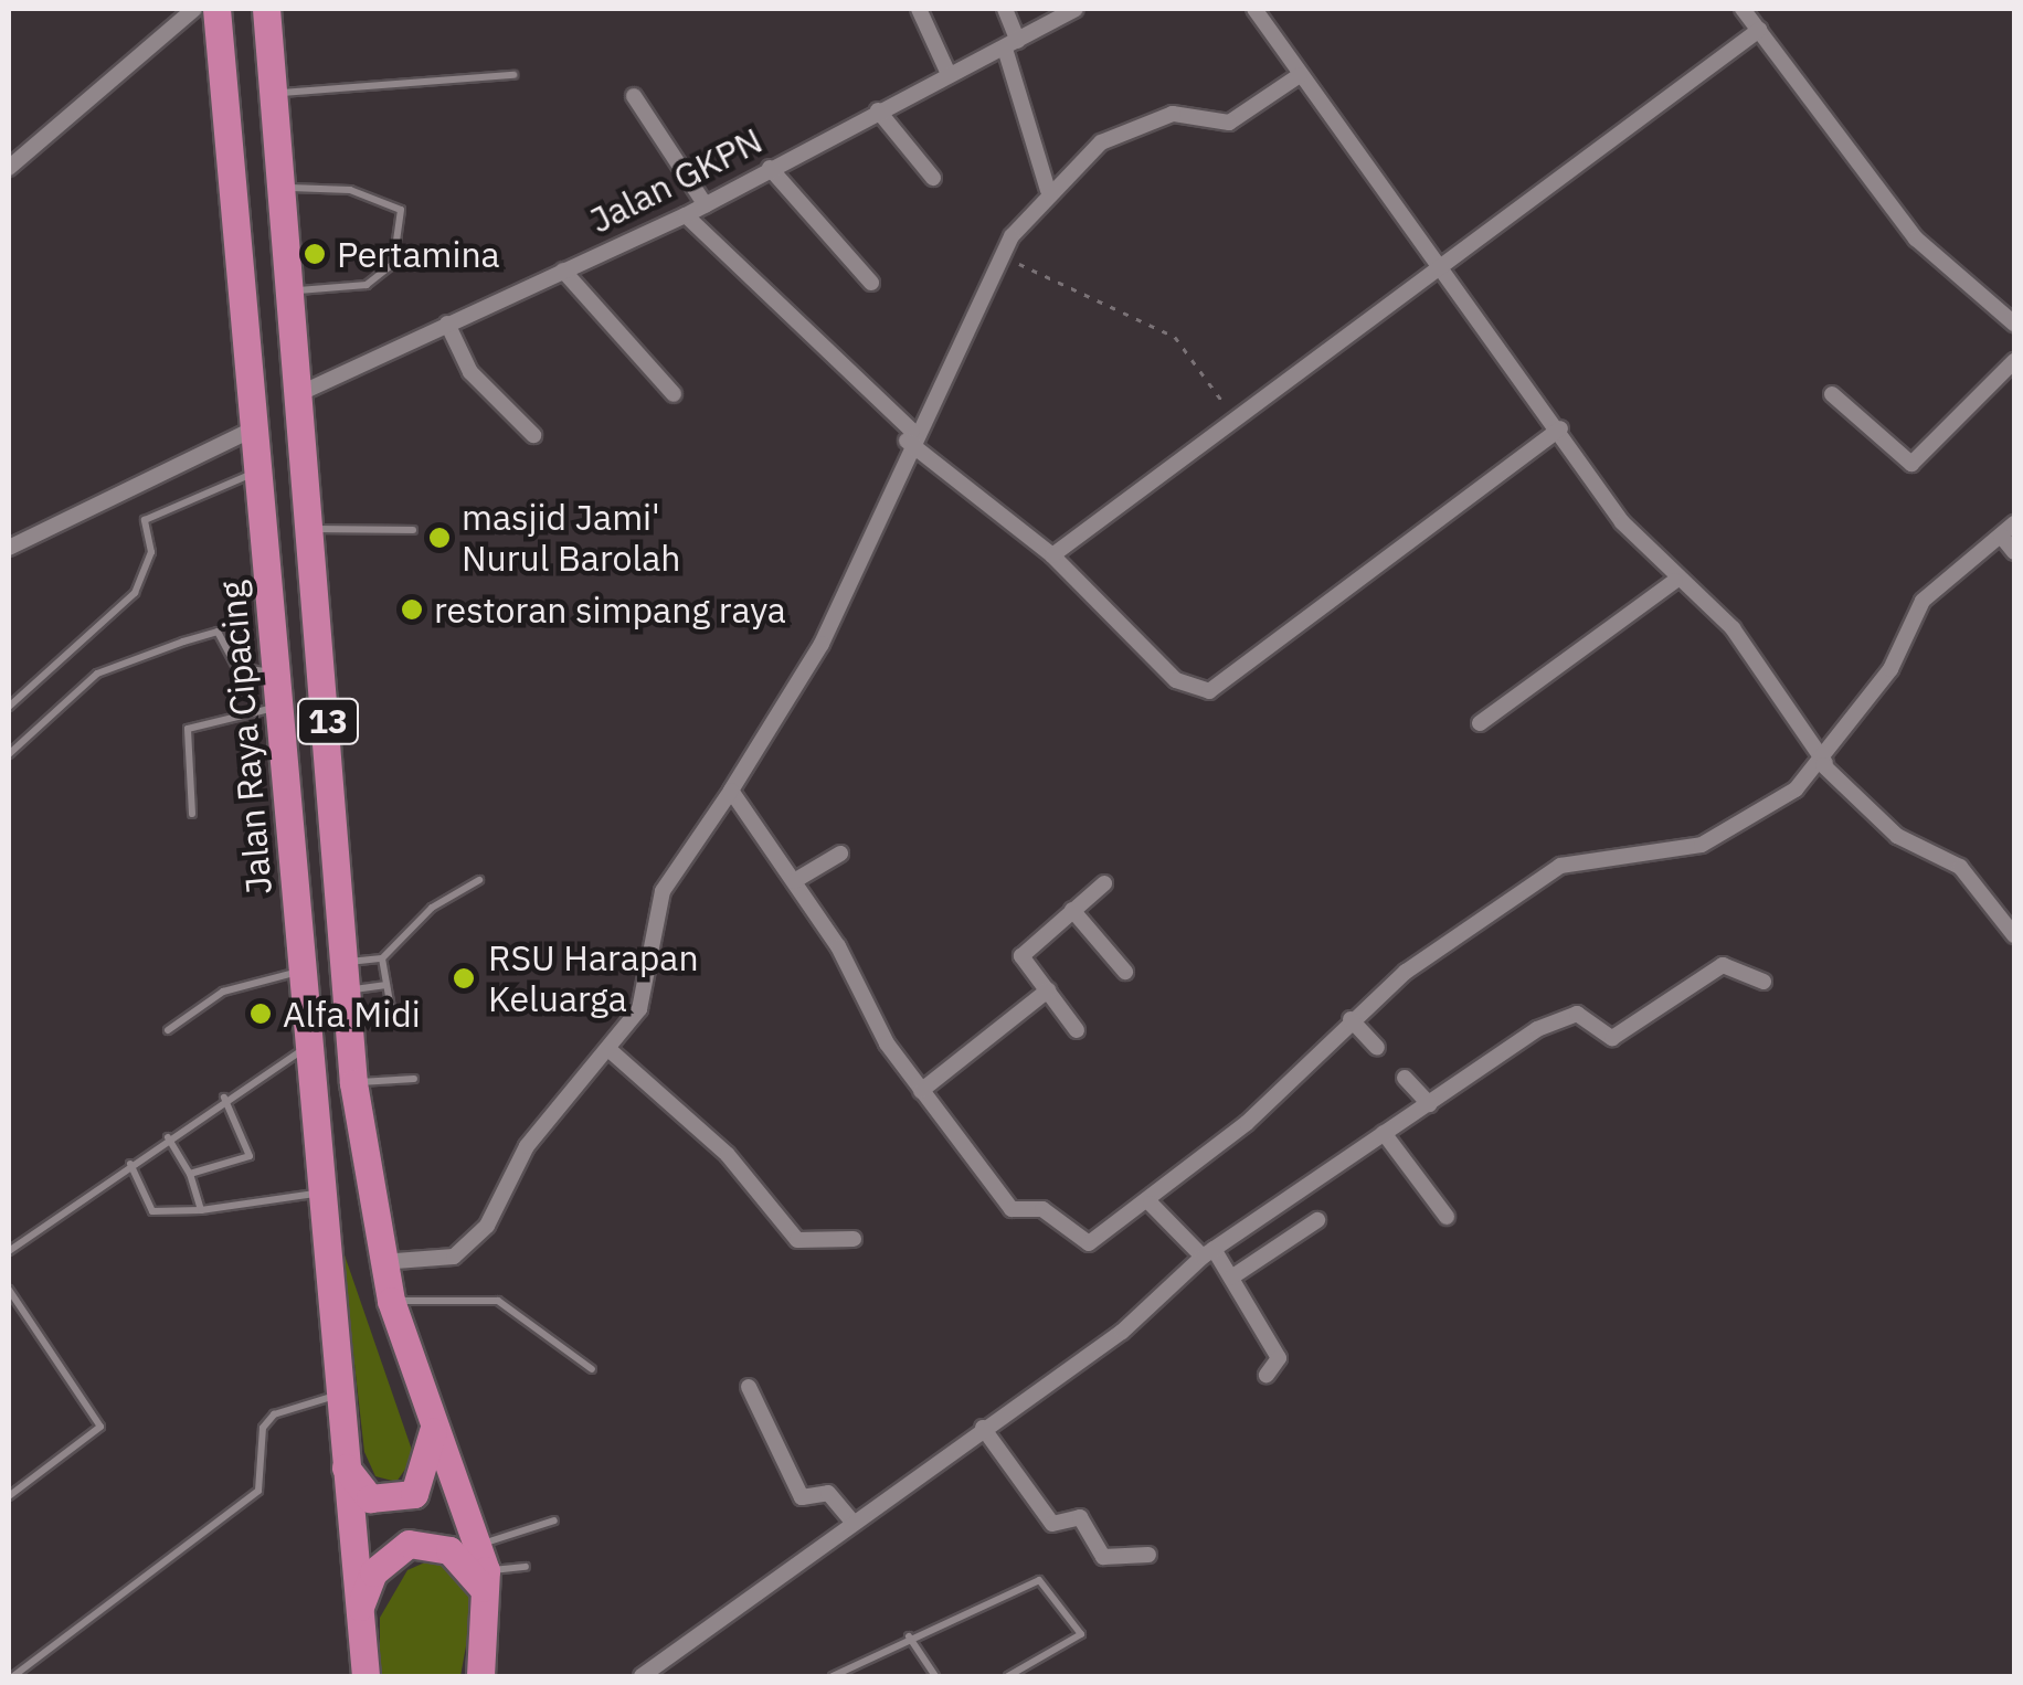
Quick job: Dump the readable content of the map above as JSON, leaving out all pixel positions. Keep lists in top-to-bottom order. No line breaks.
{"streets":{"highway":["13","Jalan Raya Cipacing"],"street":["Jalan GKPN"]},"crossings":[["Jalan GKPN","13"],["13","Jalan Raya Cipacing"]],"places":["Pertamina","masjid Jami' Nurul Barolah","restoran simpang raya","RSU Harapan Keluarga","Alfa Midi"]}
